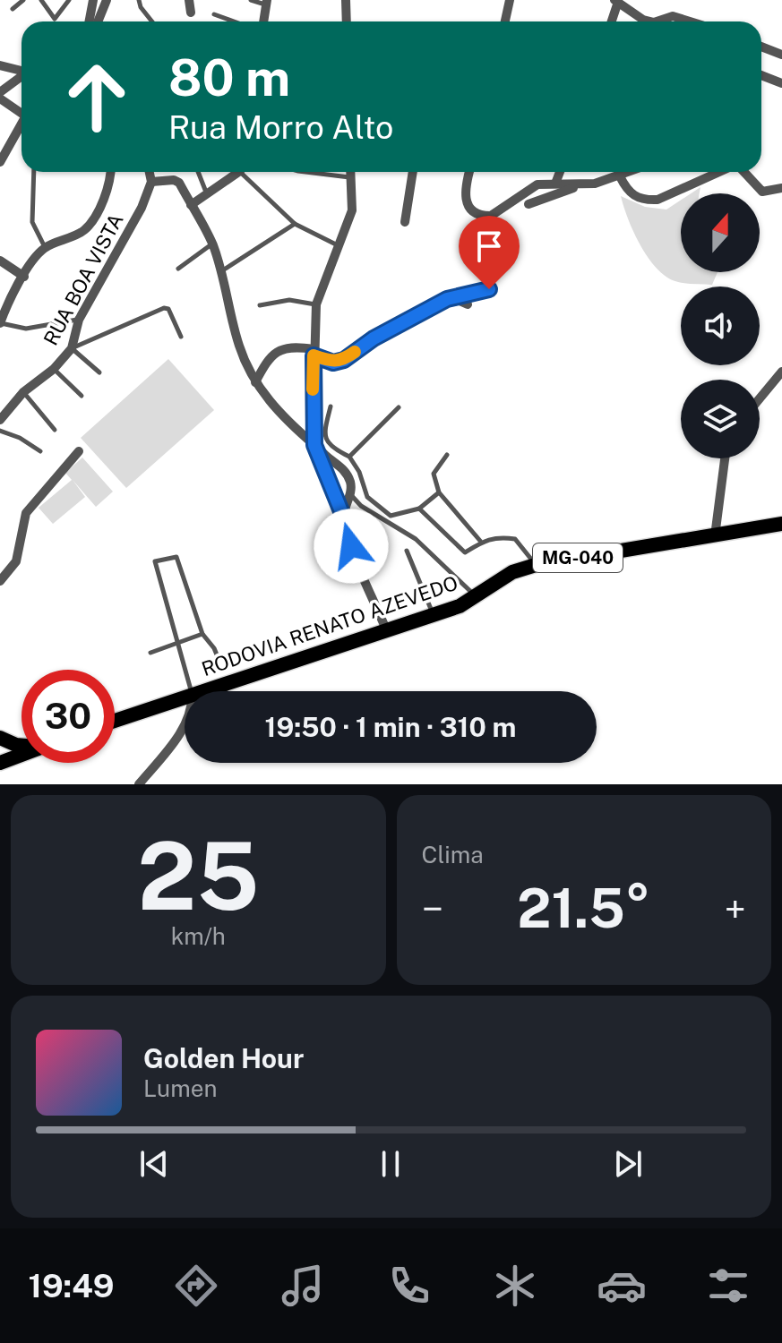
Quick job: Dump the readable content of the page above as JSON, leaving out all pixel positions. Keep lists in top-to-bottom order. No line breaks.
{"streets":{"main road":["MG-040","RODOVIA RENATO AZEVEDO"],"street":["RUA BOA VISTA"]},"north":"top","page":{"turn":["80 m","Rua Morro Alto"],"limit":"30","trip":"19:50 · 1 min · 310 m","tile":[["25","km/h"],"Clima"],"heat":["−","21.5°","+"],"song":["Golden Hour","Lumen"],"tabs":"19:49"}}
